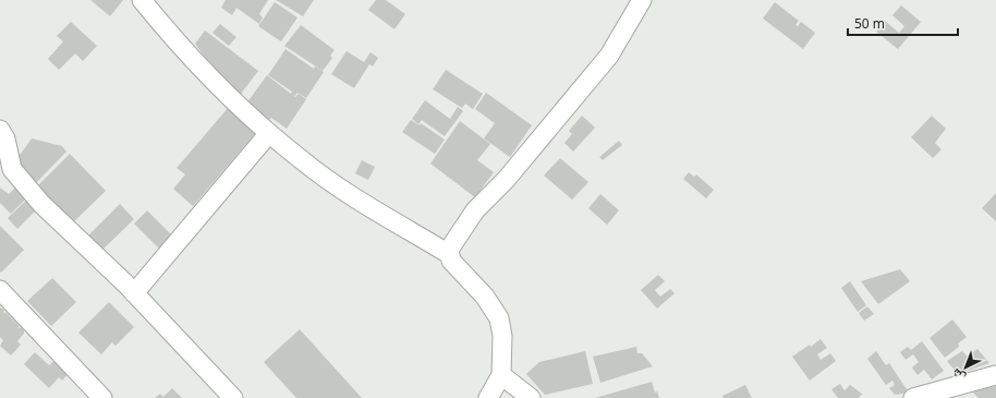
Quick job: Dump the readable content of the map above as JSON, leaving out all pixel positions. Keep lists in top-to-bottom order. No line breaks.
{"scale_bar":"50 m","north":"bottom left"}
